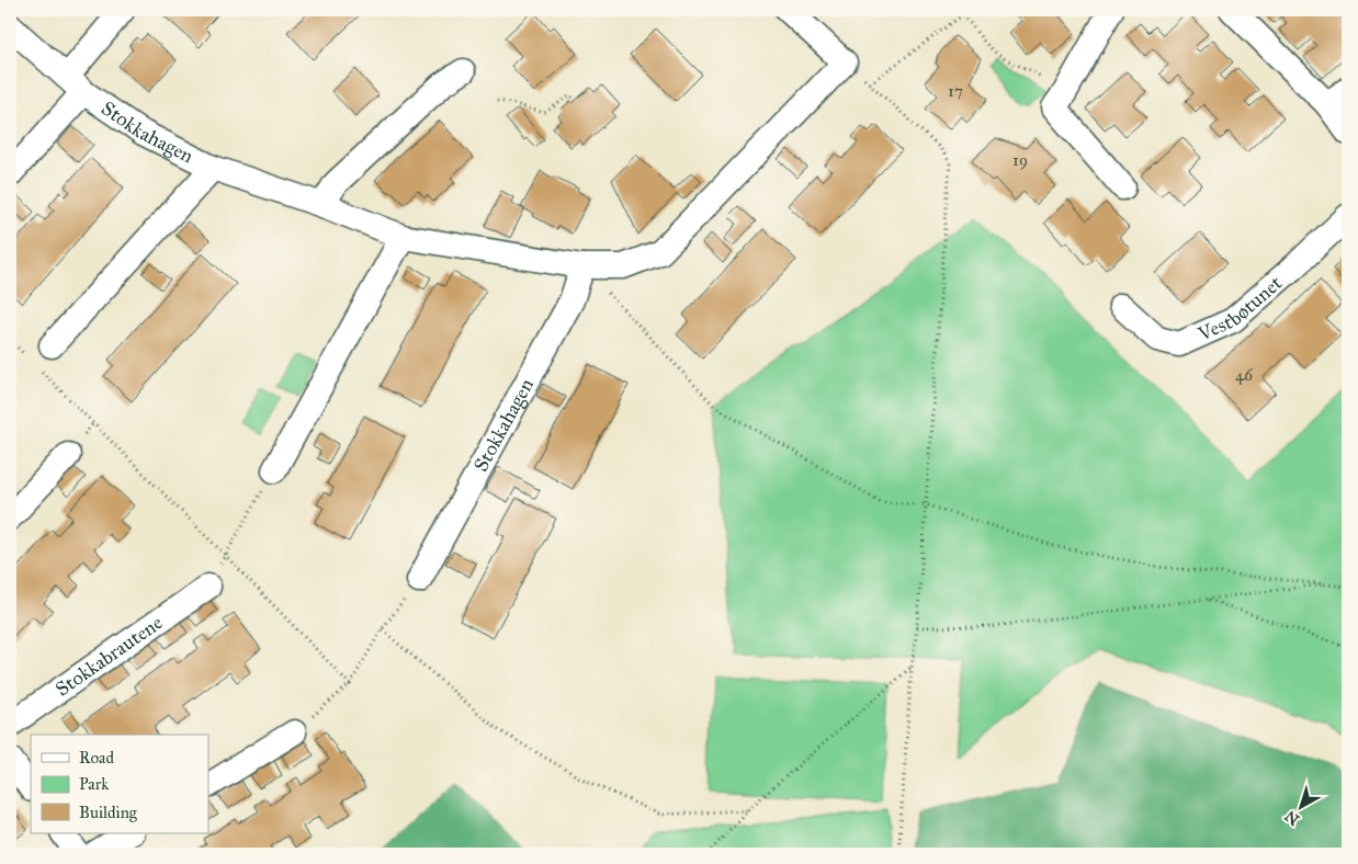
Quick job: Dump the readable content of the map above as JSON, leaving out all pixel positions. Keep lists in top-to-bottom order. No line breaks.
{"streets":{"street":["Stokkahagen","Vestbøtunet","Stokkabrautene"]},"house_numbers":["17","19","46"],"legend":["Road","Park","Building"],"north":"bottom left"}
